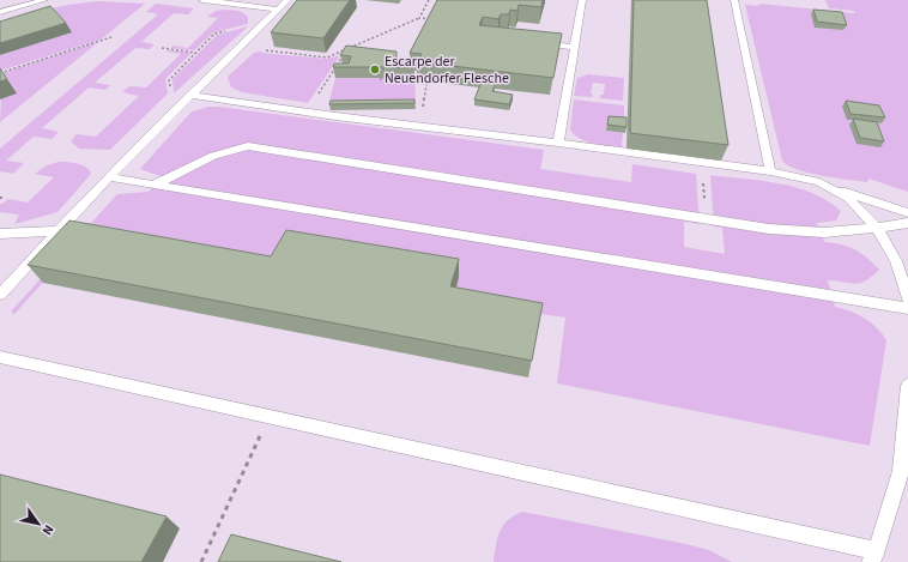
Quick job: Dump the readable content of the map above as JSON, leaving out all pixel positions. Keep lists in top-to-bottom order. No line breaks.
{"places":["Escarpe der Neuendorfer Flesche"],"north":"bottom right"}
